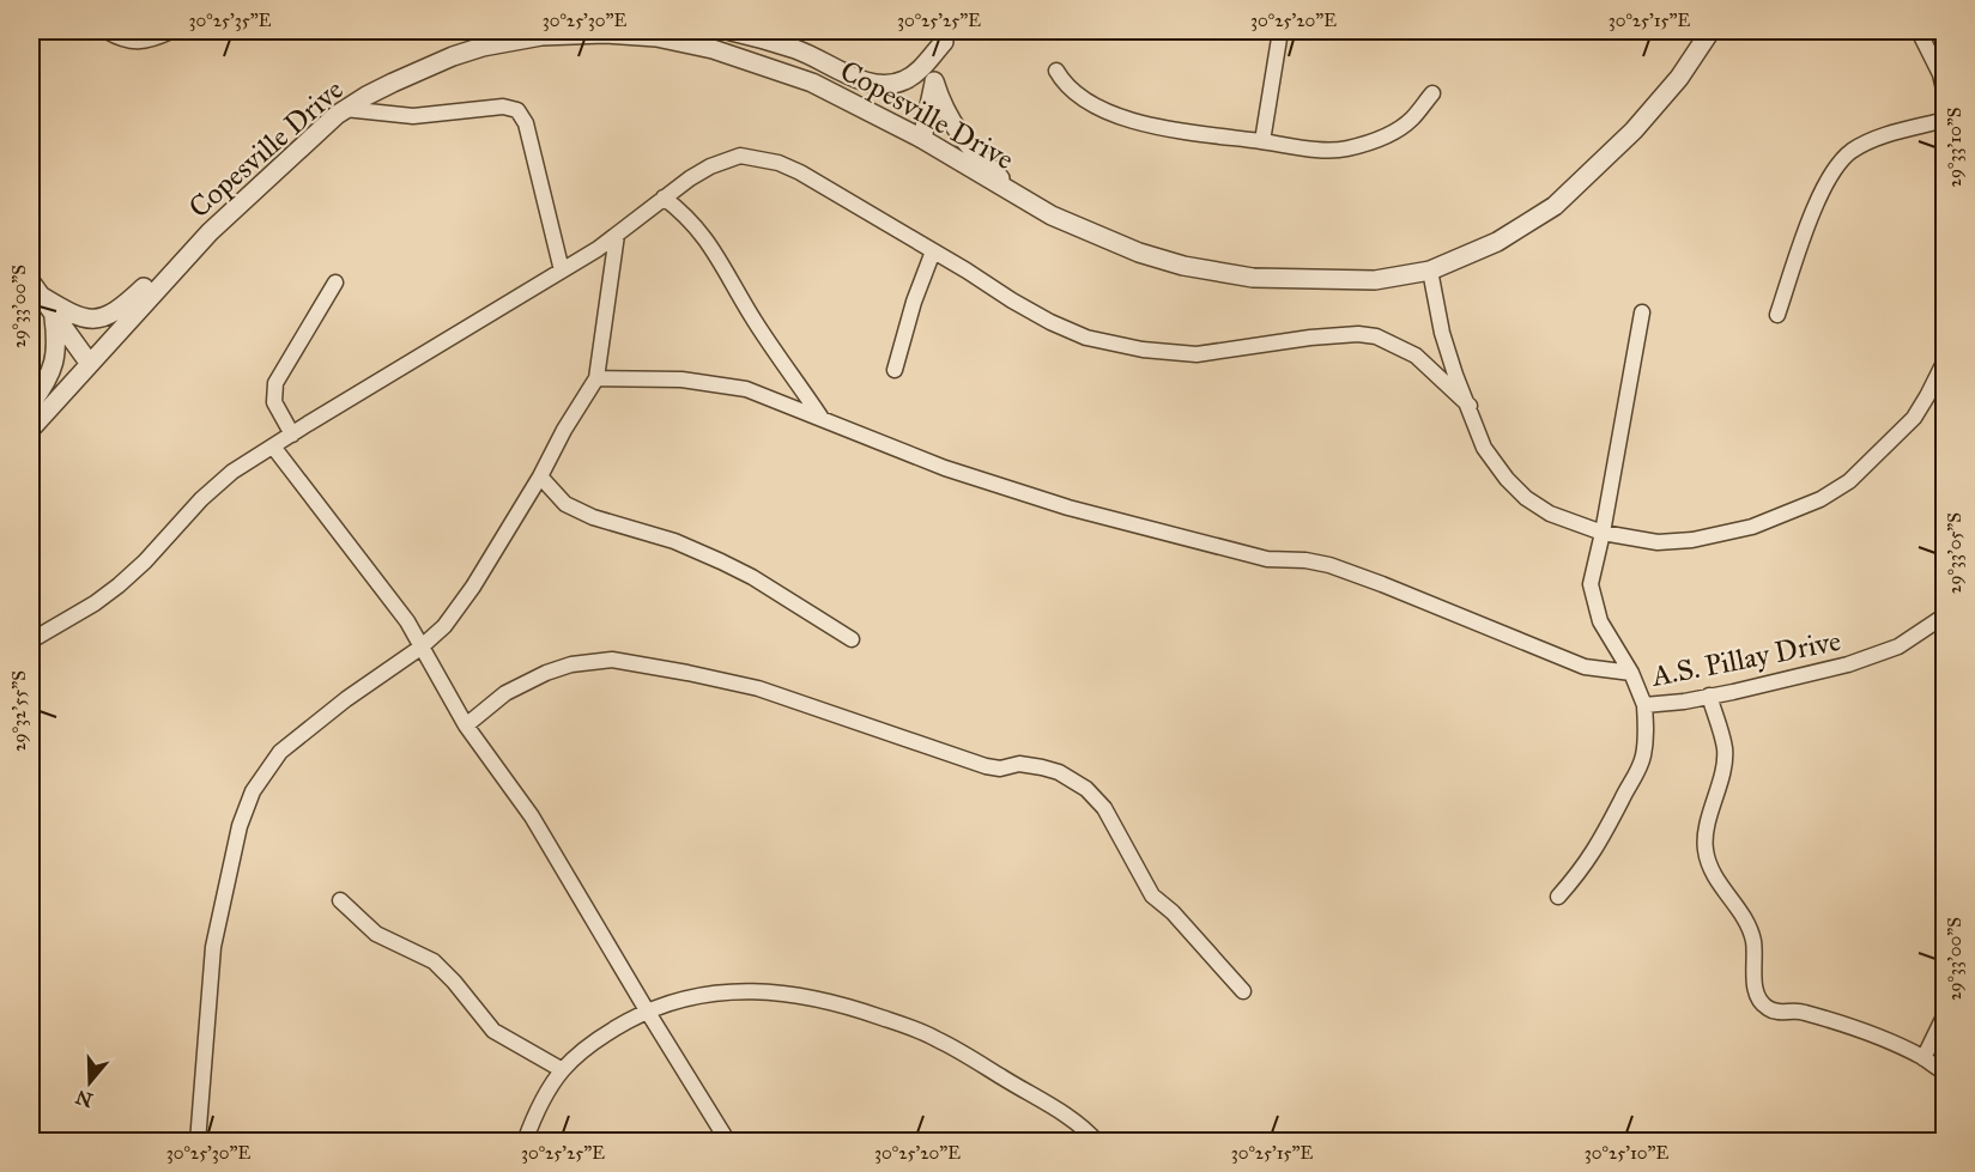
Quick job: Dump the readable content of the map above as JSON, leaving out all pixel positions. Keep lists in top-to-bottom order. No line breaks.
{"streets":{"street":["Copesville Drive","A.S. Pillay Drive"]},"north":"bottom","coordinates":["30°25'35\"E","30°25'30\"E","30°25'25\"E","30°25'20\"E","30°25'15\"E","29°33'10\"S","29°33'00\"S","29°33'05\"S","29°32'55\"S","30°25'10\"E"]}
